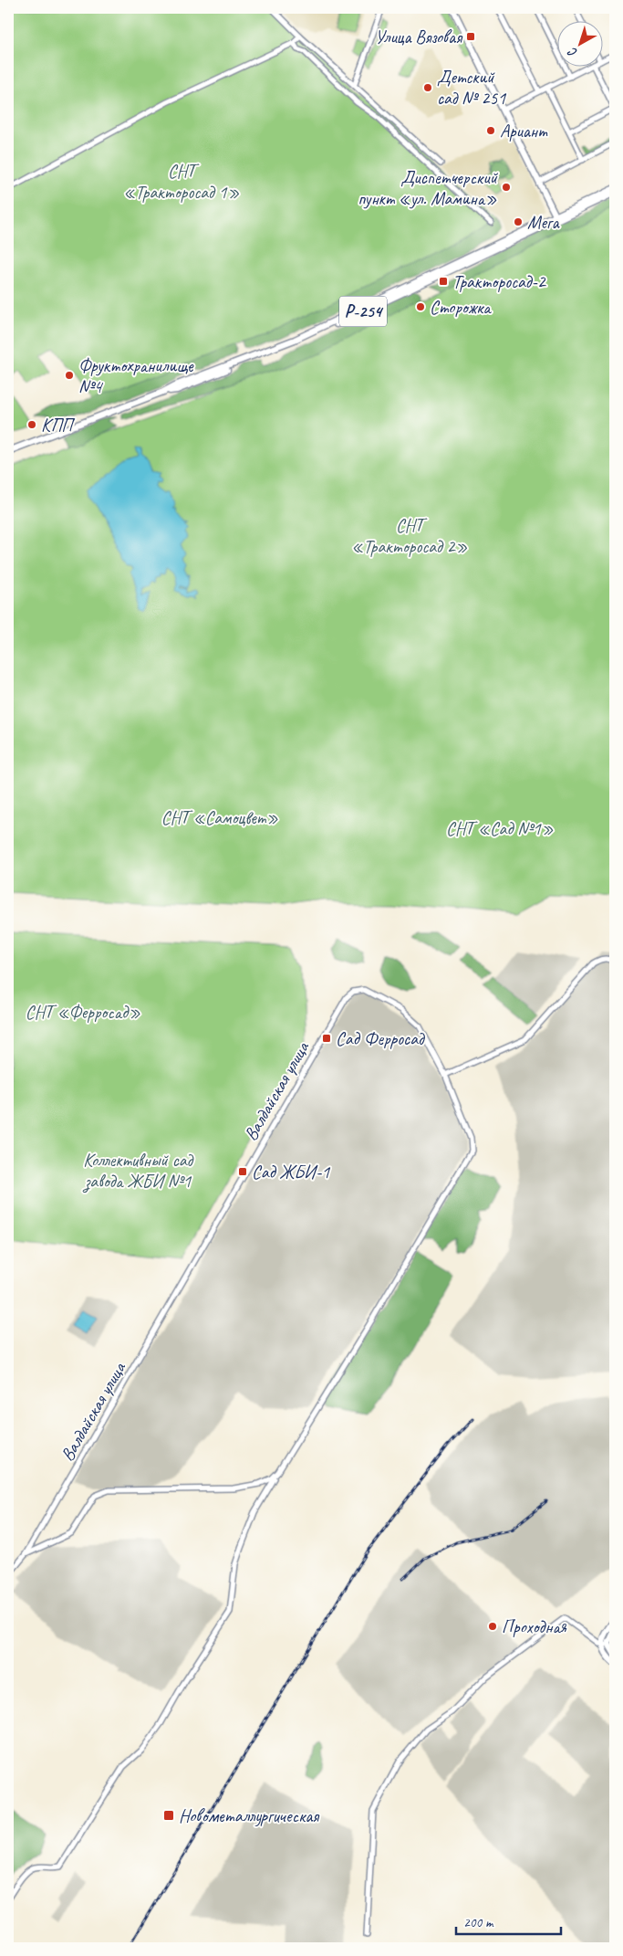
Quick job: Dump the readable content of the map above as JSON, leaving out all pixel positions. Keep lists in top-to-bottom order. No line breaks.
{"streets":{"main road":["Р-254"],"street":["Валдайская улица"]},"parks":["СНТ «Тракторосад 1»","СНТ «Тракторосад 2»","СНТ «Самоцвет»","СНТ «Сад №1»","СНТ «Ферросад»","Коллективный сад завода ЖБИ №1"],"places":{"transit":["Улица Вязовая","Тракторосад-2","Сад Ферросад","Сад ЖБИ-1","Новометаллургическая"],"other":["Детский сад № 251","Ариант","Диспетчерский пункт «ул. Мамина»","Мега","Сторожка","Фруктохранилище №4","КПП","Проходная"]},"scale_bar":"200 m","north":"bottom left"}
